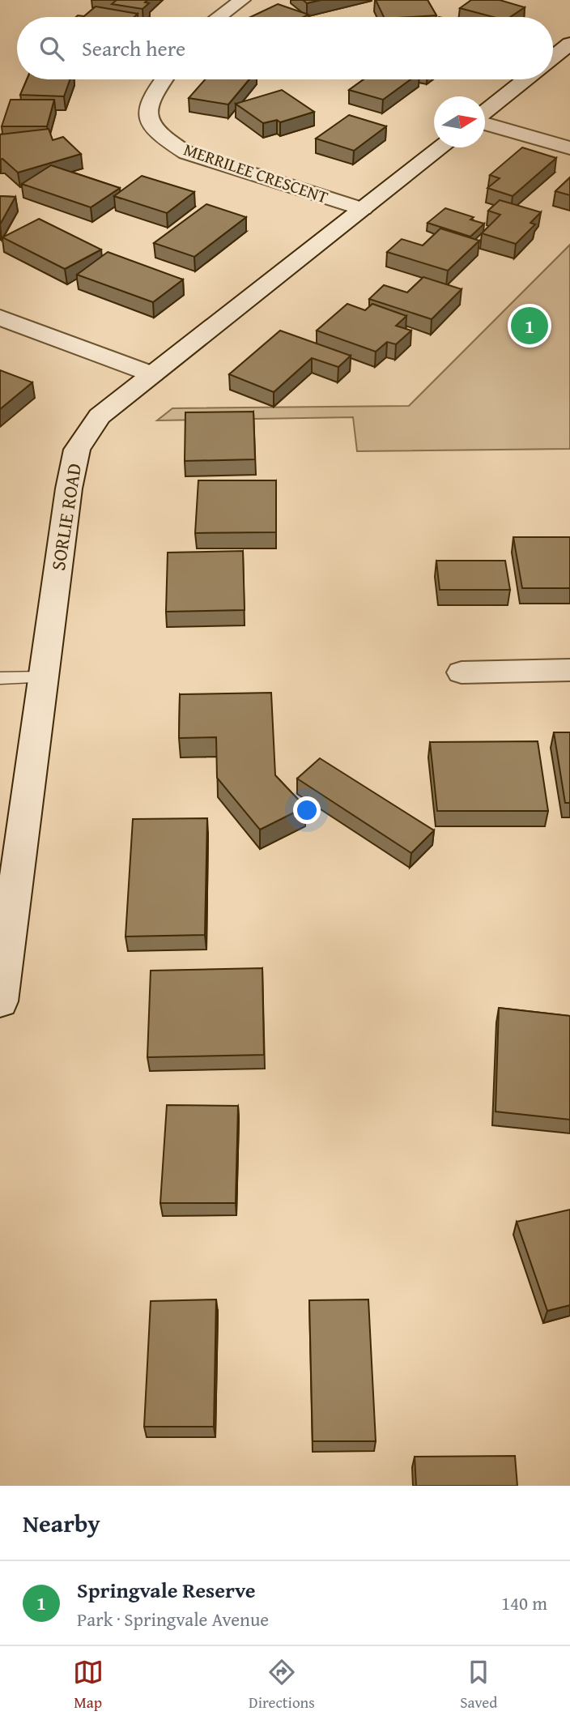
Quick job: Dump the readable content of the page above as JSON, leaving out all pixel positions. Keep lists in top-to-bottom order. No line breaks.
{"streets":{"street":["MERRILEE CRESCENT","SORLIE ROAD"]},"crossings":[["MERRILEE CRESCENT","SORLIE ROAD"]],"north":"right","page":{"search":"Search here","pins":"1","heading":"Nearby","list":[{"mark":"1","name":"Springvale Reserve","note":"Park · Springvale Avenue","value":"140 m"}],"nav":["Map","Directions","Saved"]}}
